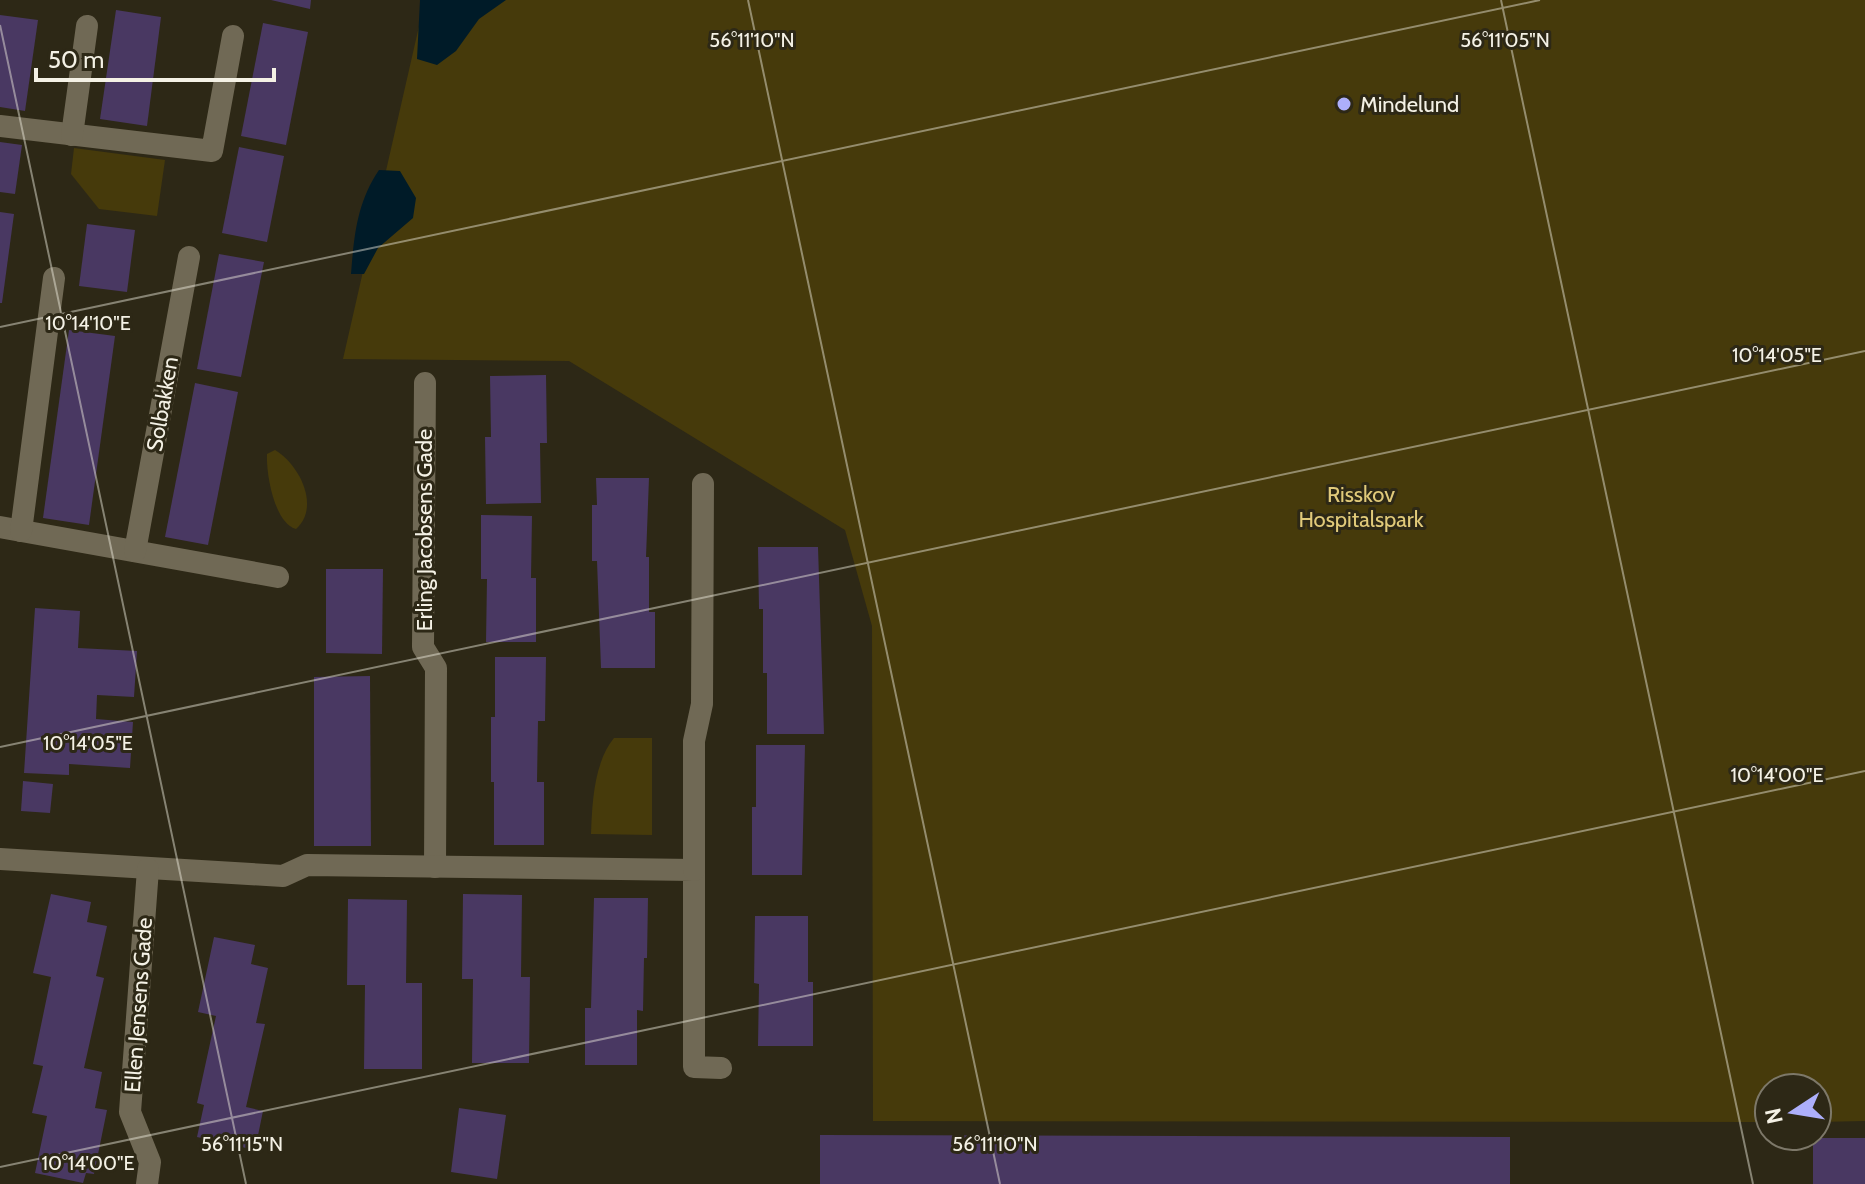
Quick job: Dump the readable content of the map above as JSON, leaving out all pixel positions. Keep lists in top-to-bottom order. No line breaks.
{"streets":{"street":["Solbakken","Erling Jacobsens Gade","Ellen Jensens Gade"]},"parks":["Risskov Hospitalspark"],"places":["Mindelund"],"scale_bar":"50 m","north":"left","coordinates":["56°11'10\"N","56°11'05\"N","10°14'10\"E","10°14'05\"E","10°14'00\"E","56°11'15\"N"]}
